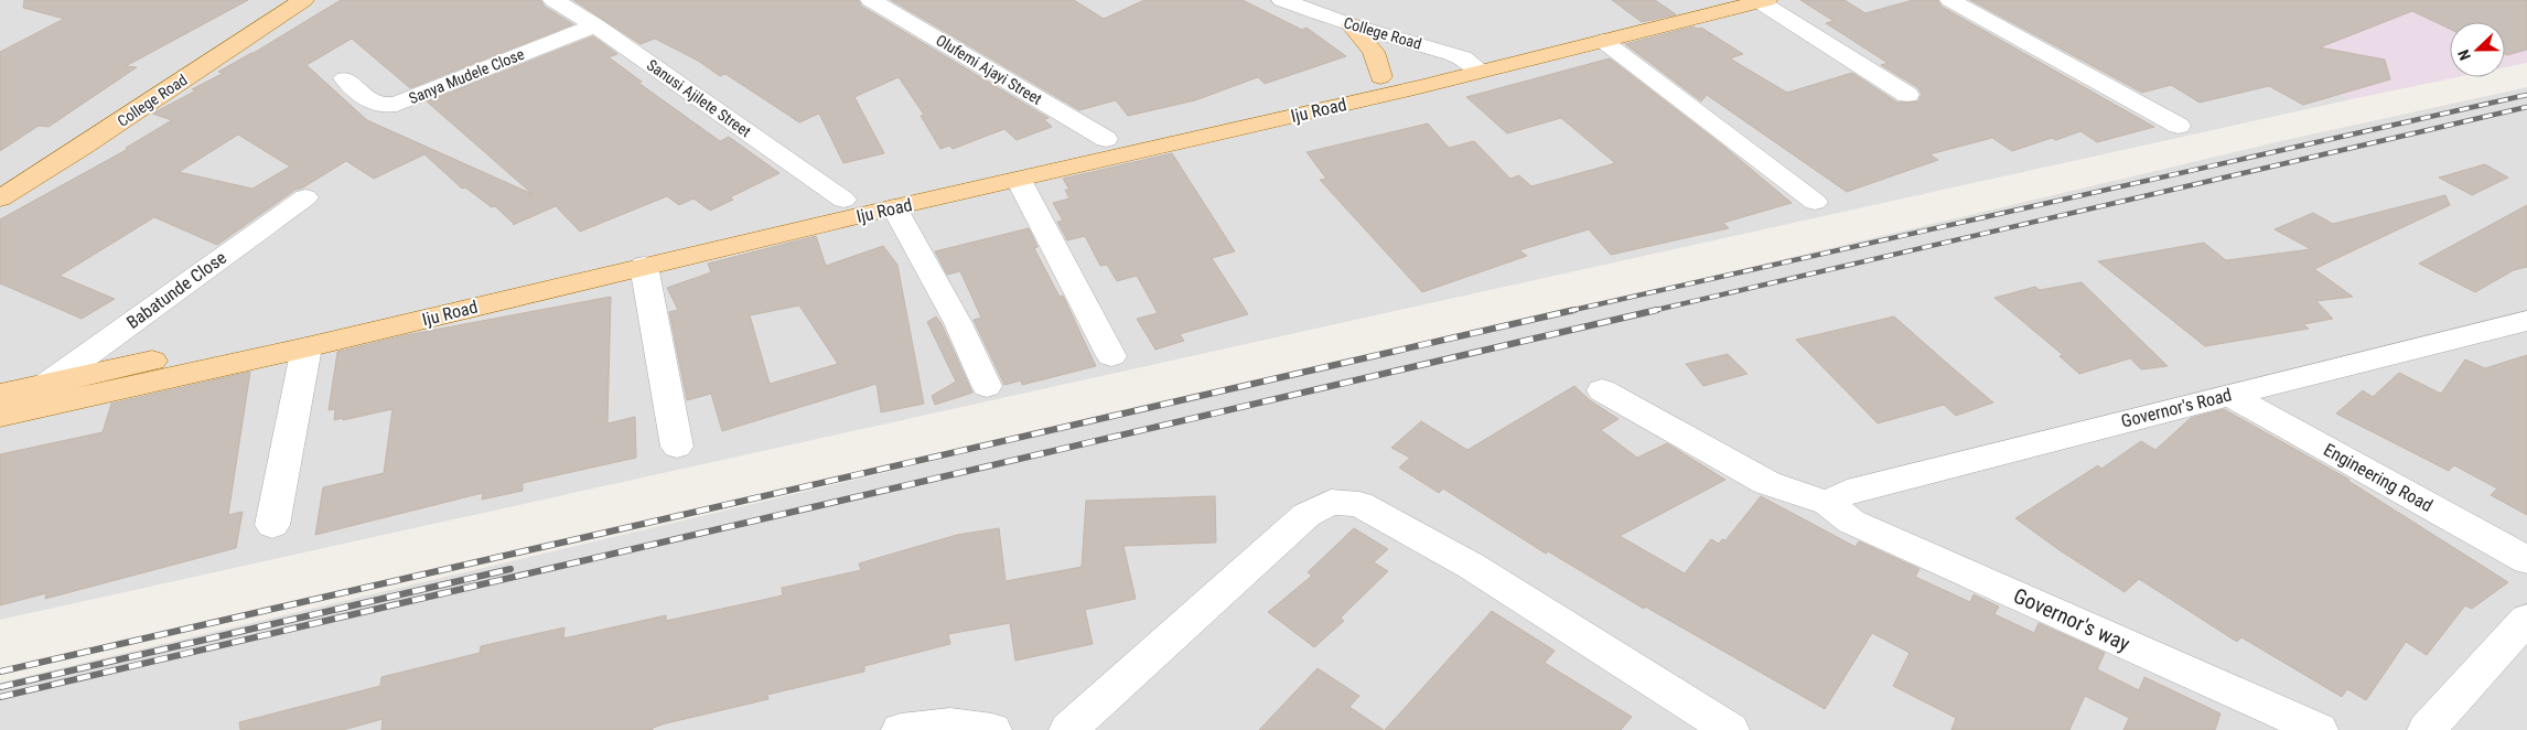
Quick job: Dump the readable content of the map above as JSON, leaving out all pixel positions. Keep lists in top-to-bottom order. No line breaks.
{"streets":{"main road":["College Road","Iju Road"],"street":["Olufemi Ajayi Street","Sanya Mudele Close","Sanusi Ajilete Street","Babatunde Close","Governor's Road","Engineering Road","Governor's way"]},"crossings":[["College Road","Iju Road"],["Olufemi Ajayi Street","Iju Road"],["Sanya Mudele Close","Sanusi Ajilete Street"],["Sanusi Ajilete Street","Iju Road"],["Iju Road","Babatunde Close"],["Governor's Road","Engineering Road"],["Governor's Road","Governor's way"]],"north":"left"}
